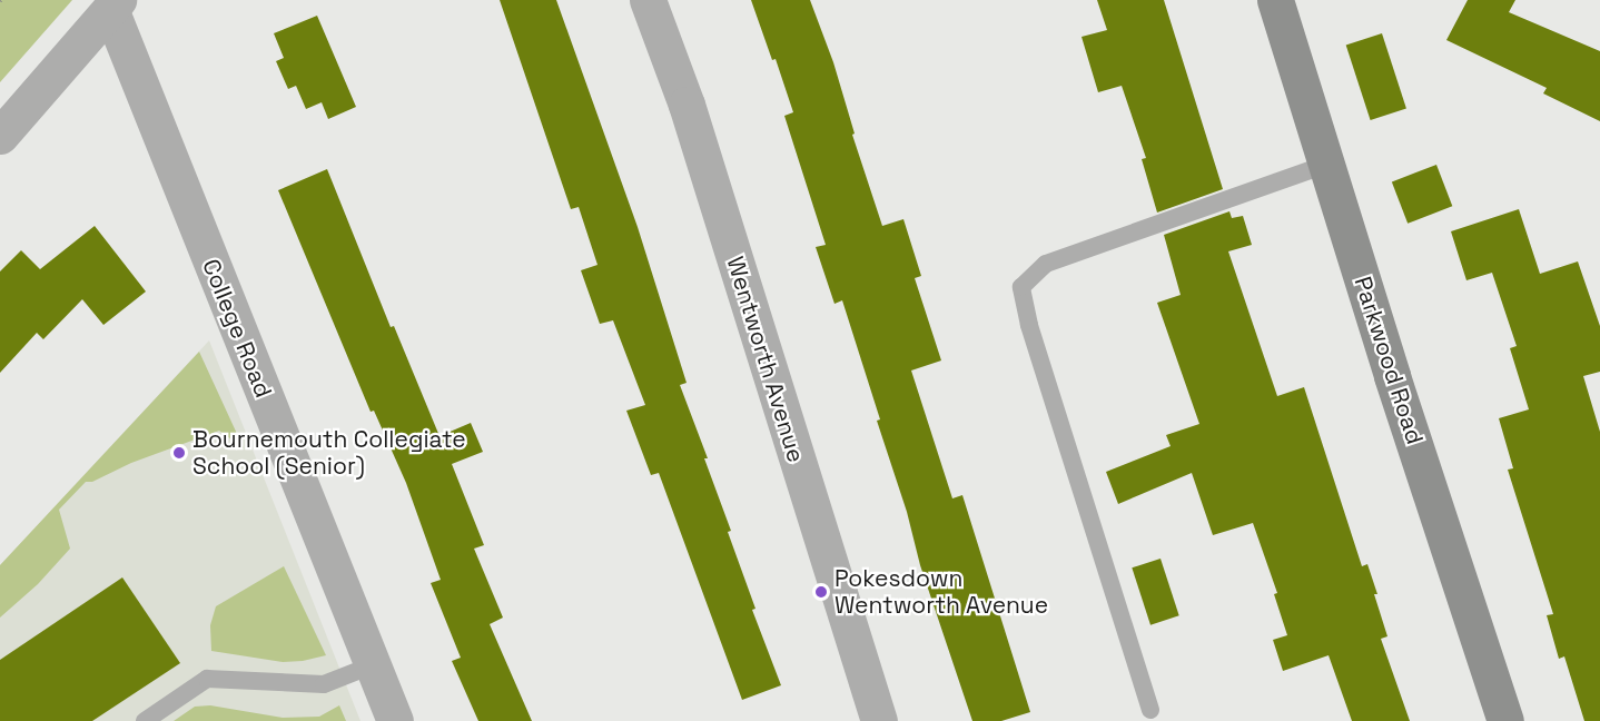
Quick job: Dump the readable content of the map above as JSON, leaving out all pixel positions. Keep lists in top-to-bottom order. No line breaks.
{"streets":{"main road":["Parkwood Road"],"street":["College Road","Wentworth Avenue"]},"places":["Bournemouth Collegiate School (Senior)","Pokesdown Wentworth Avenue"]}
